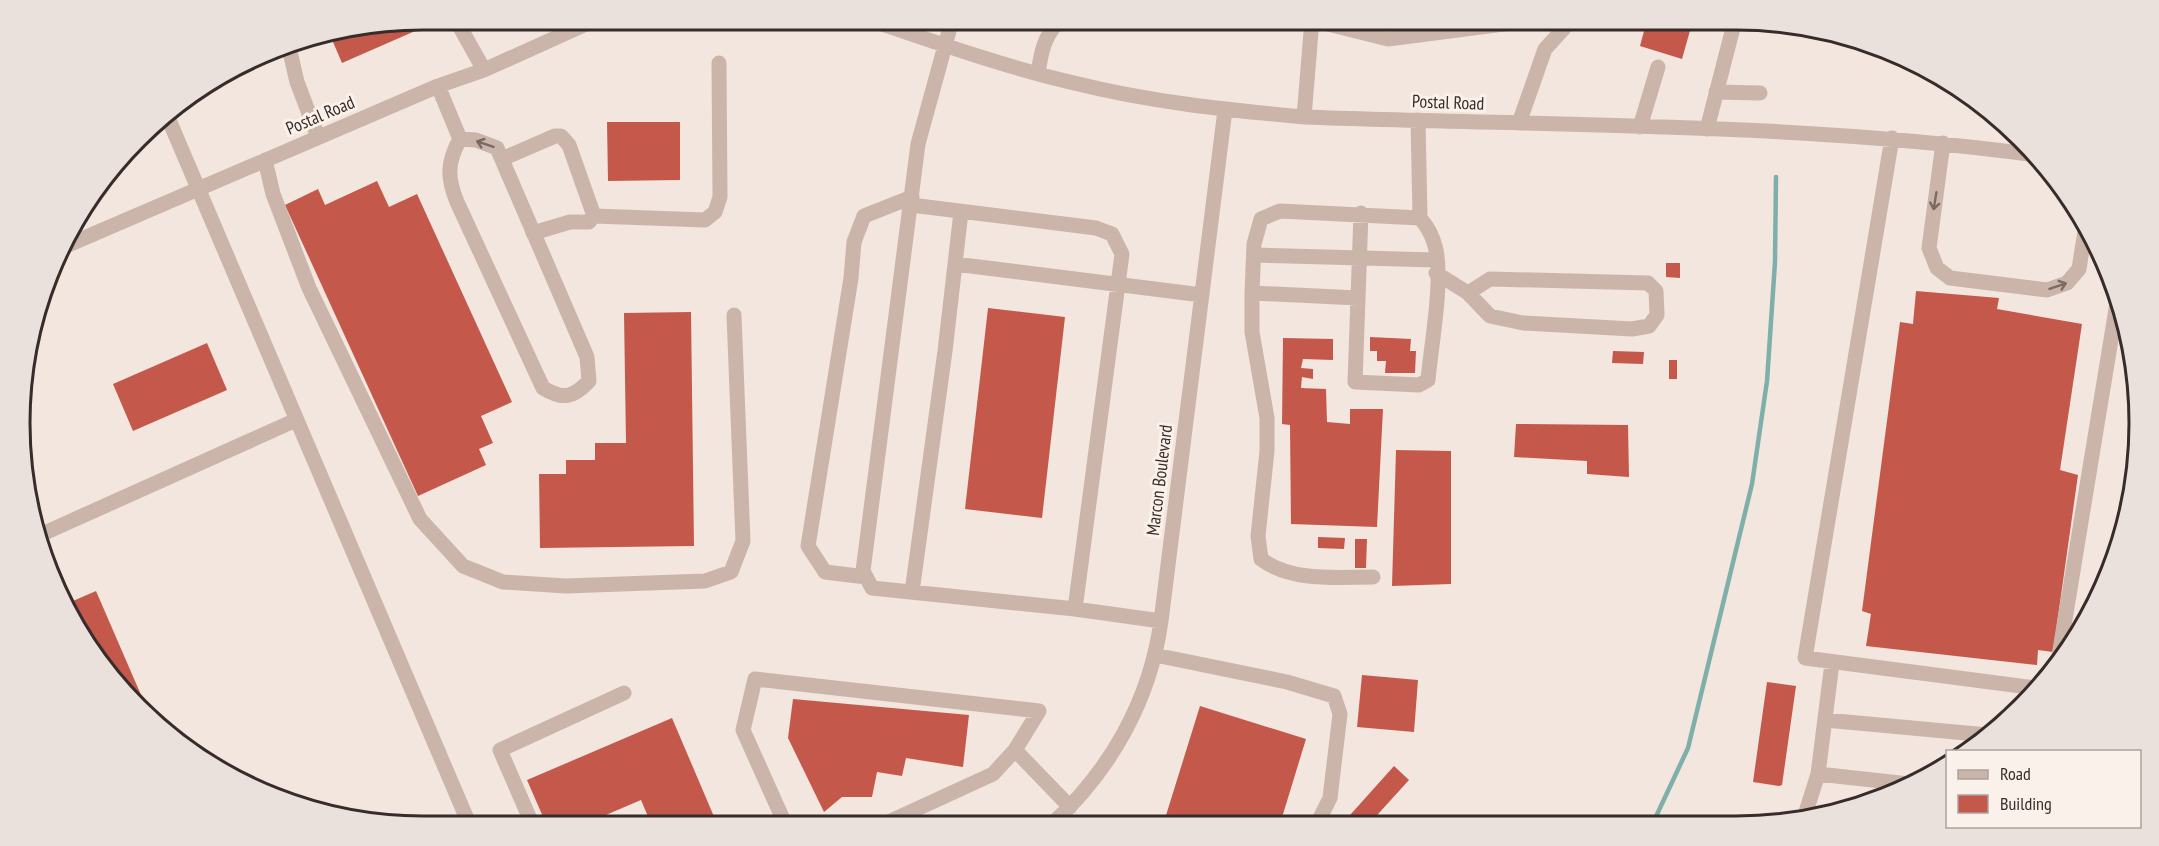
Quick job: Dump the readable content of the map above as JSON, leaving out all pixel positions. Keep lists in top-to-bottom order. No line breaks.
{"streets":{"street":["Postal Road","Marcon Boulevard"]},"crossings":[["Postal Road","Marcon Boulevard"]],"legend":["Road","Building"]}
